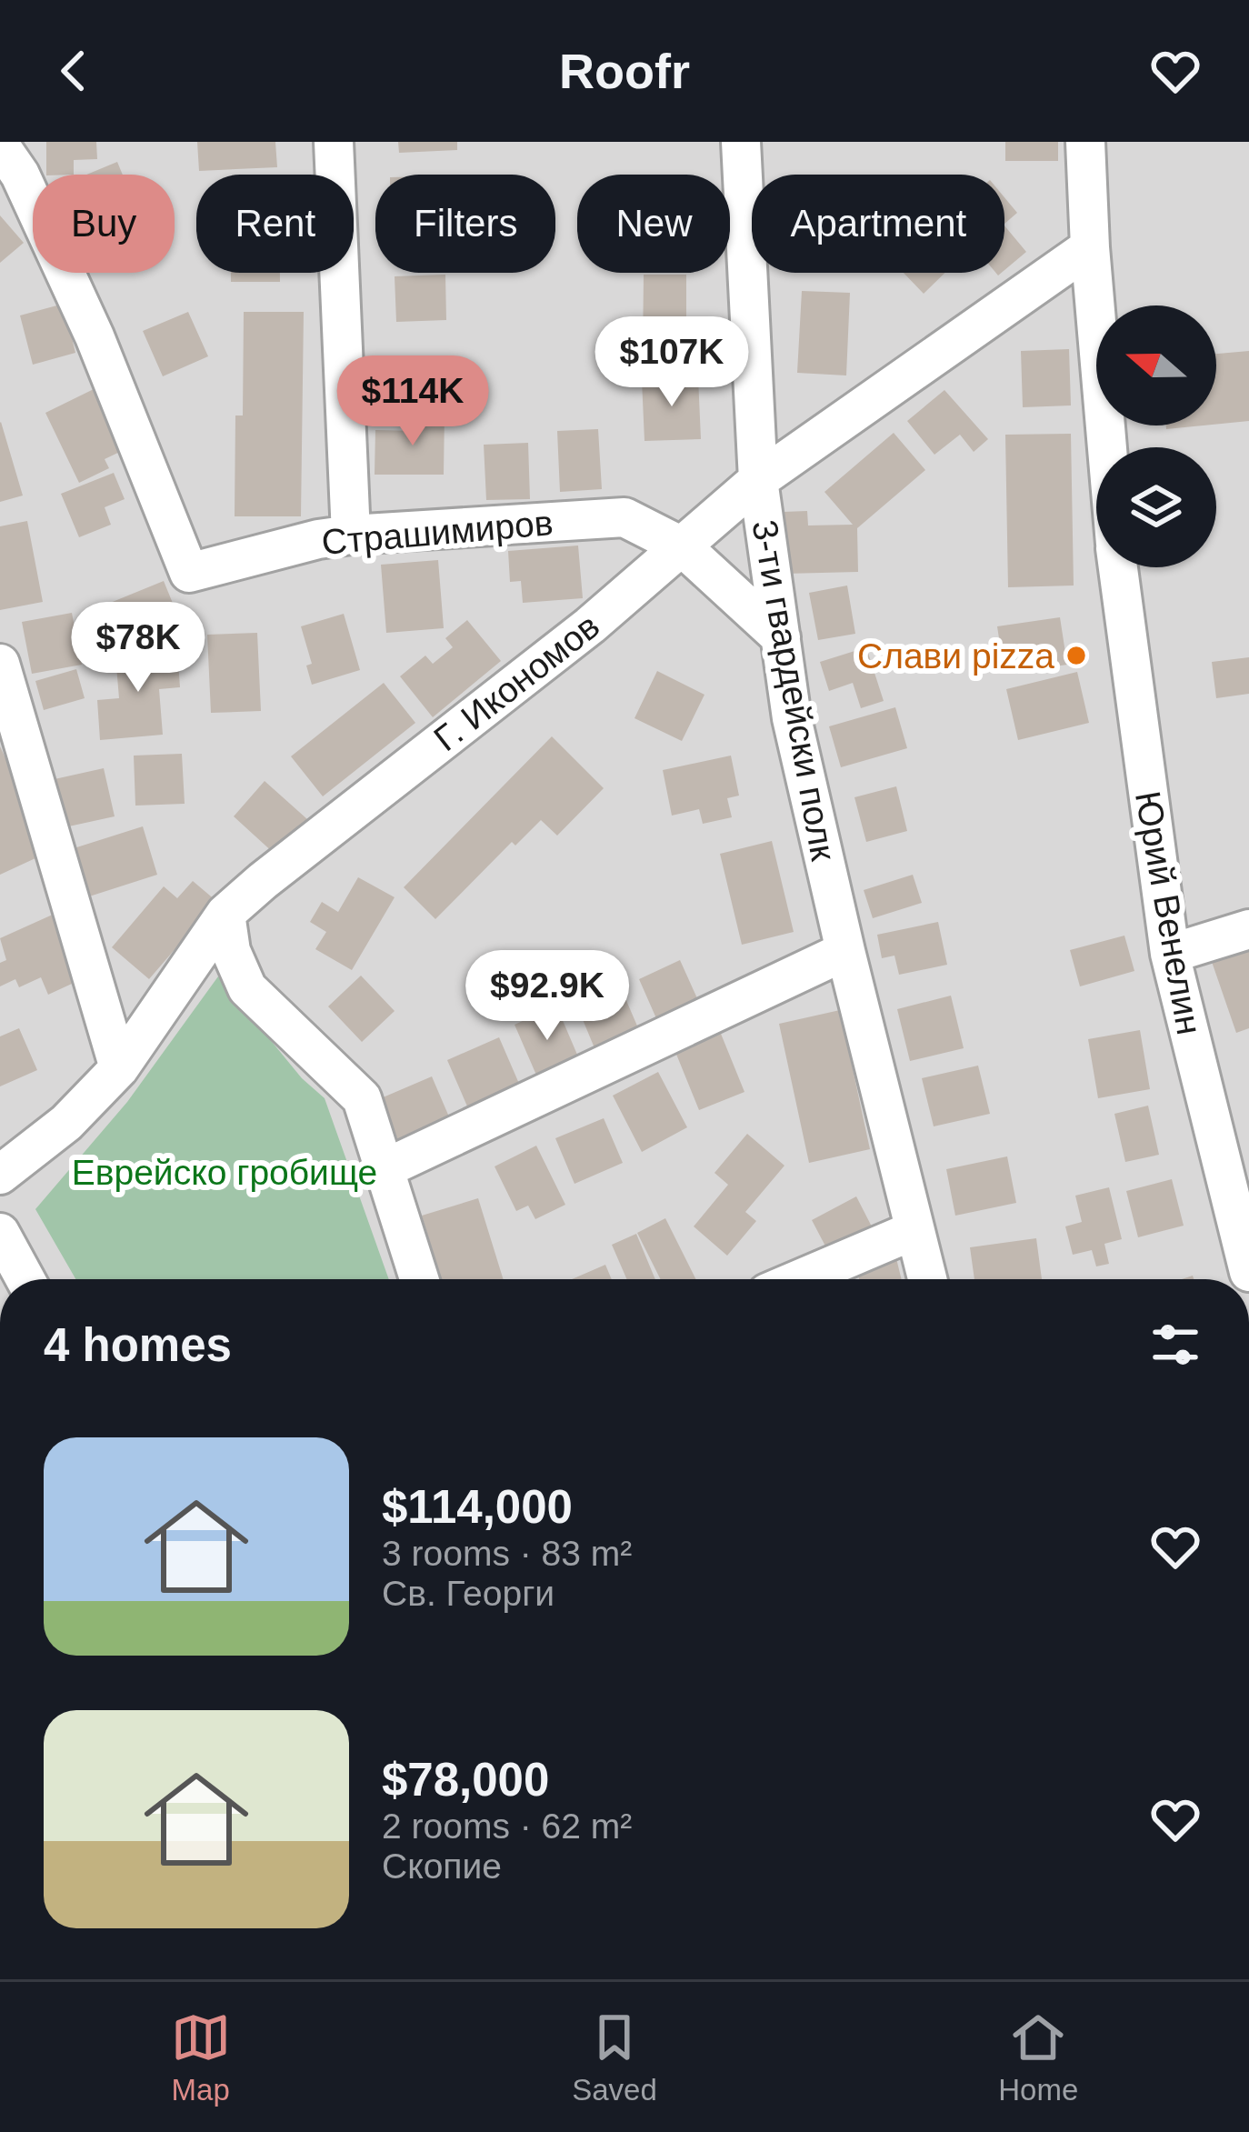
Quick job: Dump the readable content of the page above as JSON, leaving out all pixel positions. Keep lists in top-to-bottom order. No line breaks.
{"streets":{"street":["Страшимиров","Г. Икономов","3-ти гвардейски полк","Юрий Венелин"]},"crossings":[["Страшимиров","Г. Икономов"],["Страшимиров","3-ти гвардейски полк"],["Г. Икономов","3-ти гвардейски полк"],["Г. Икономов","Юрий Венелин"]],"parks":["Еврейско гробище"],"places":["Слави pizza"],"north":"left","page":{"header":"Roofr","chip":["Buy","Rent","Filters","New","Apartment"],"price":["$107K","$114K","$78K","$92.9K"],"heading":"4 homes","list":[{"name":"$114,000","note":"3 rooms · 83 m² · Св. Георги"},{"name":"$78,000","note":"2 rooms · 62 m² · Скопие"}],"tabs":["Map","Saved","Home"]}}
